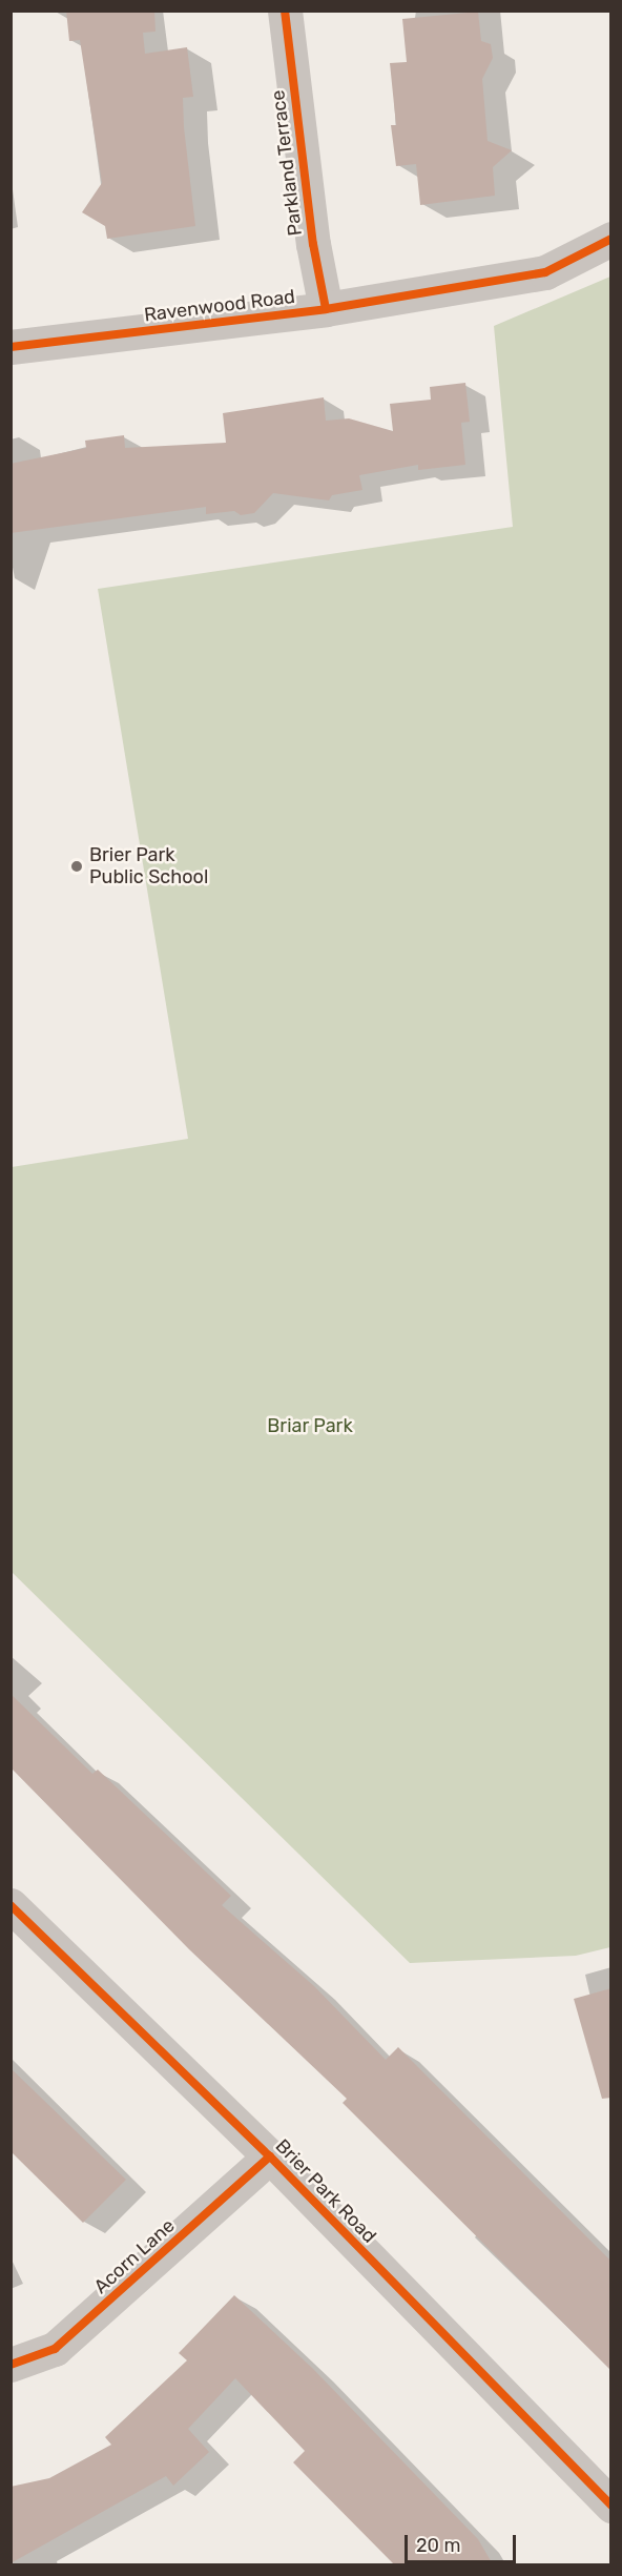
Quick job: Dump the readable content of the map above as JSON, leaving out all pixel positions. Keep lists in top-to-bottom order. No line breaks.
{"streets":{"street":["Parkland Terrace","Ravenwood Road","Brier Park Road","Acorn Lane"]},"crossings":[["Parkland Terrace","Ravenwood Road"],["Brier Park Road","Acorn Lane"]],"parks":["Briar Park"],"places":["Brier Park Public School"],"scale_bar":"20 m"}
